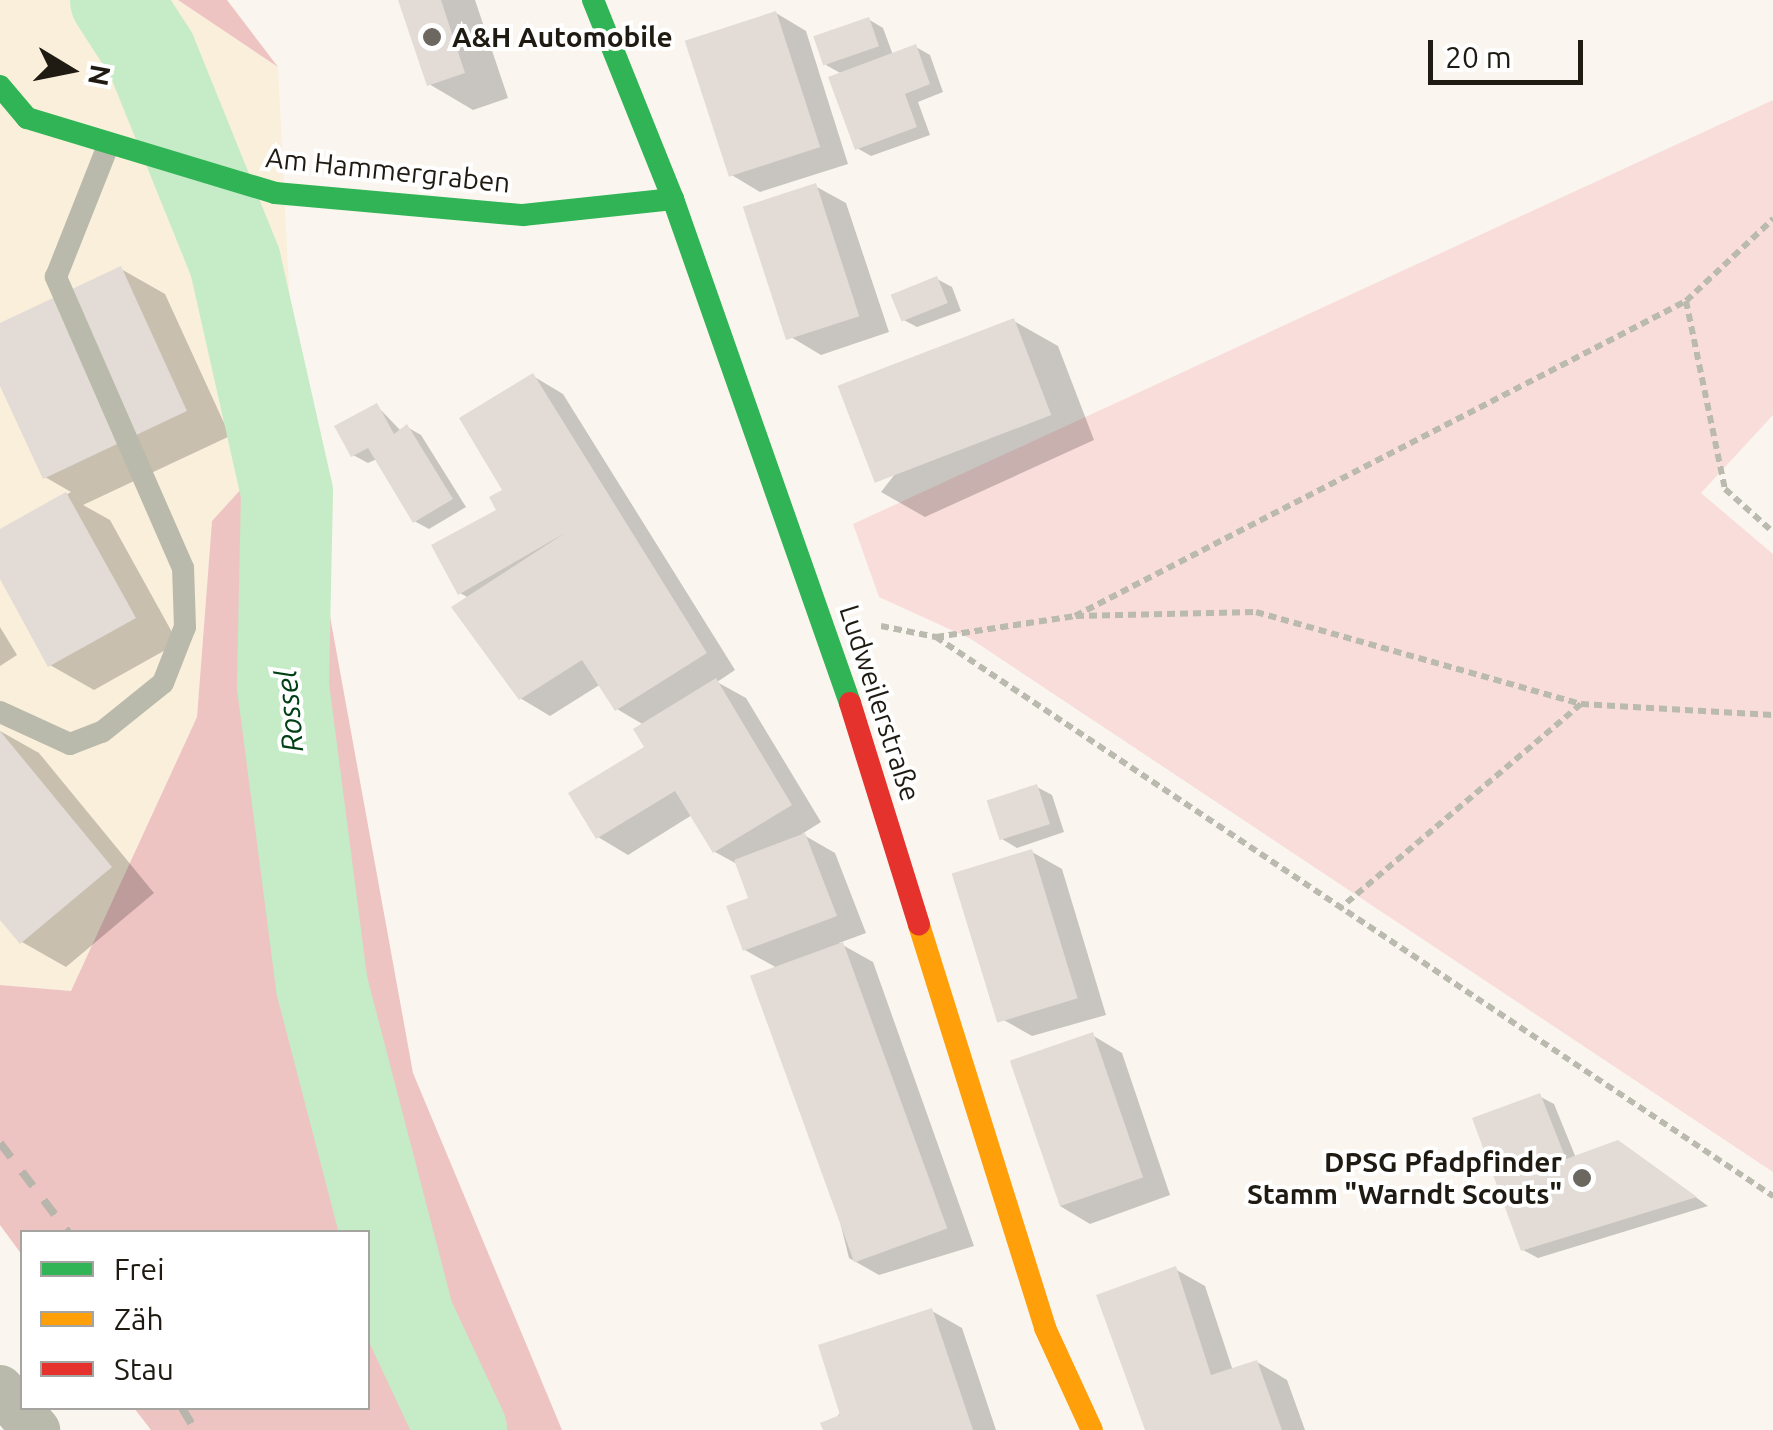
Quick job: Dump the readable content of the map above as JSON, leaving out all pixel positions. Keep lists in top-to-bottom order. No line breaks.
{"streets":{"main road":["Am Hammergraben","Ludweilerstraße"]},"crossings":[["Am Hammergraben","Ludweilerstraße"]],"water":["Rossel"],"places":["A&H Automobile","DPSG Pfadpfinder Stamm \"Warndt Scouts\""],"legend":["Frei","Zäh","Stau"],"scale_bar":"20 m","north":"right"}
